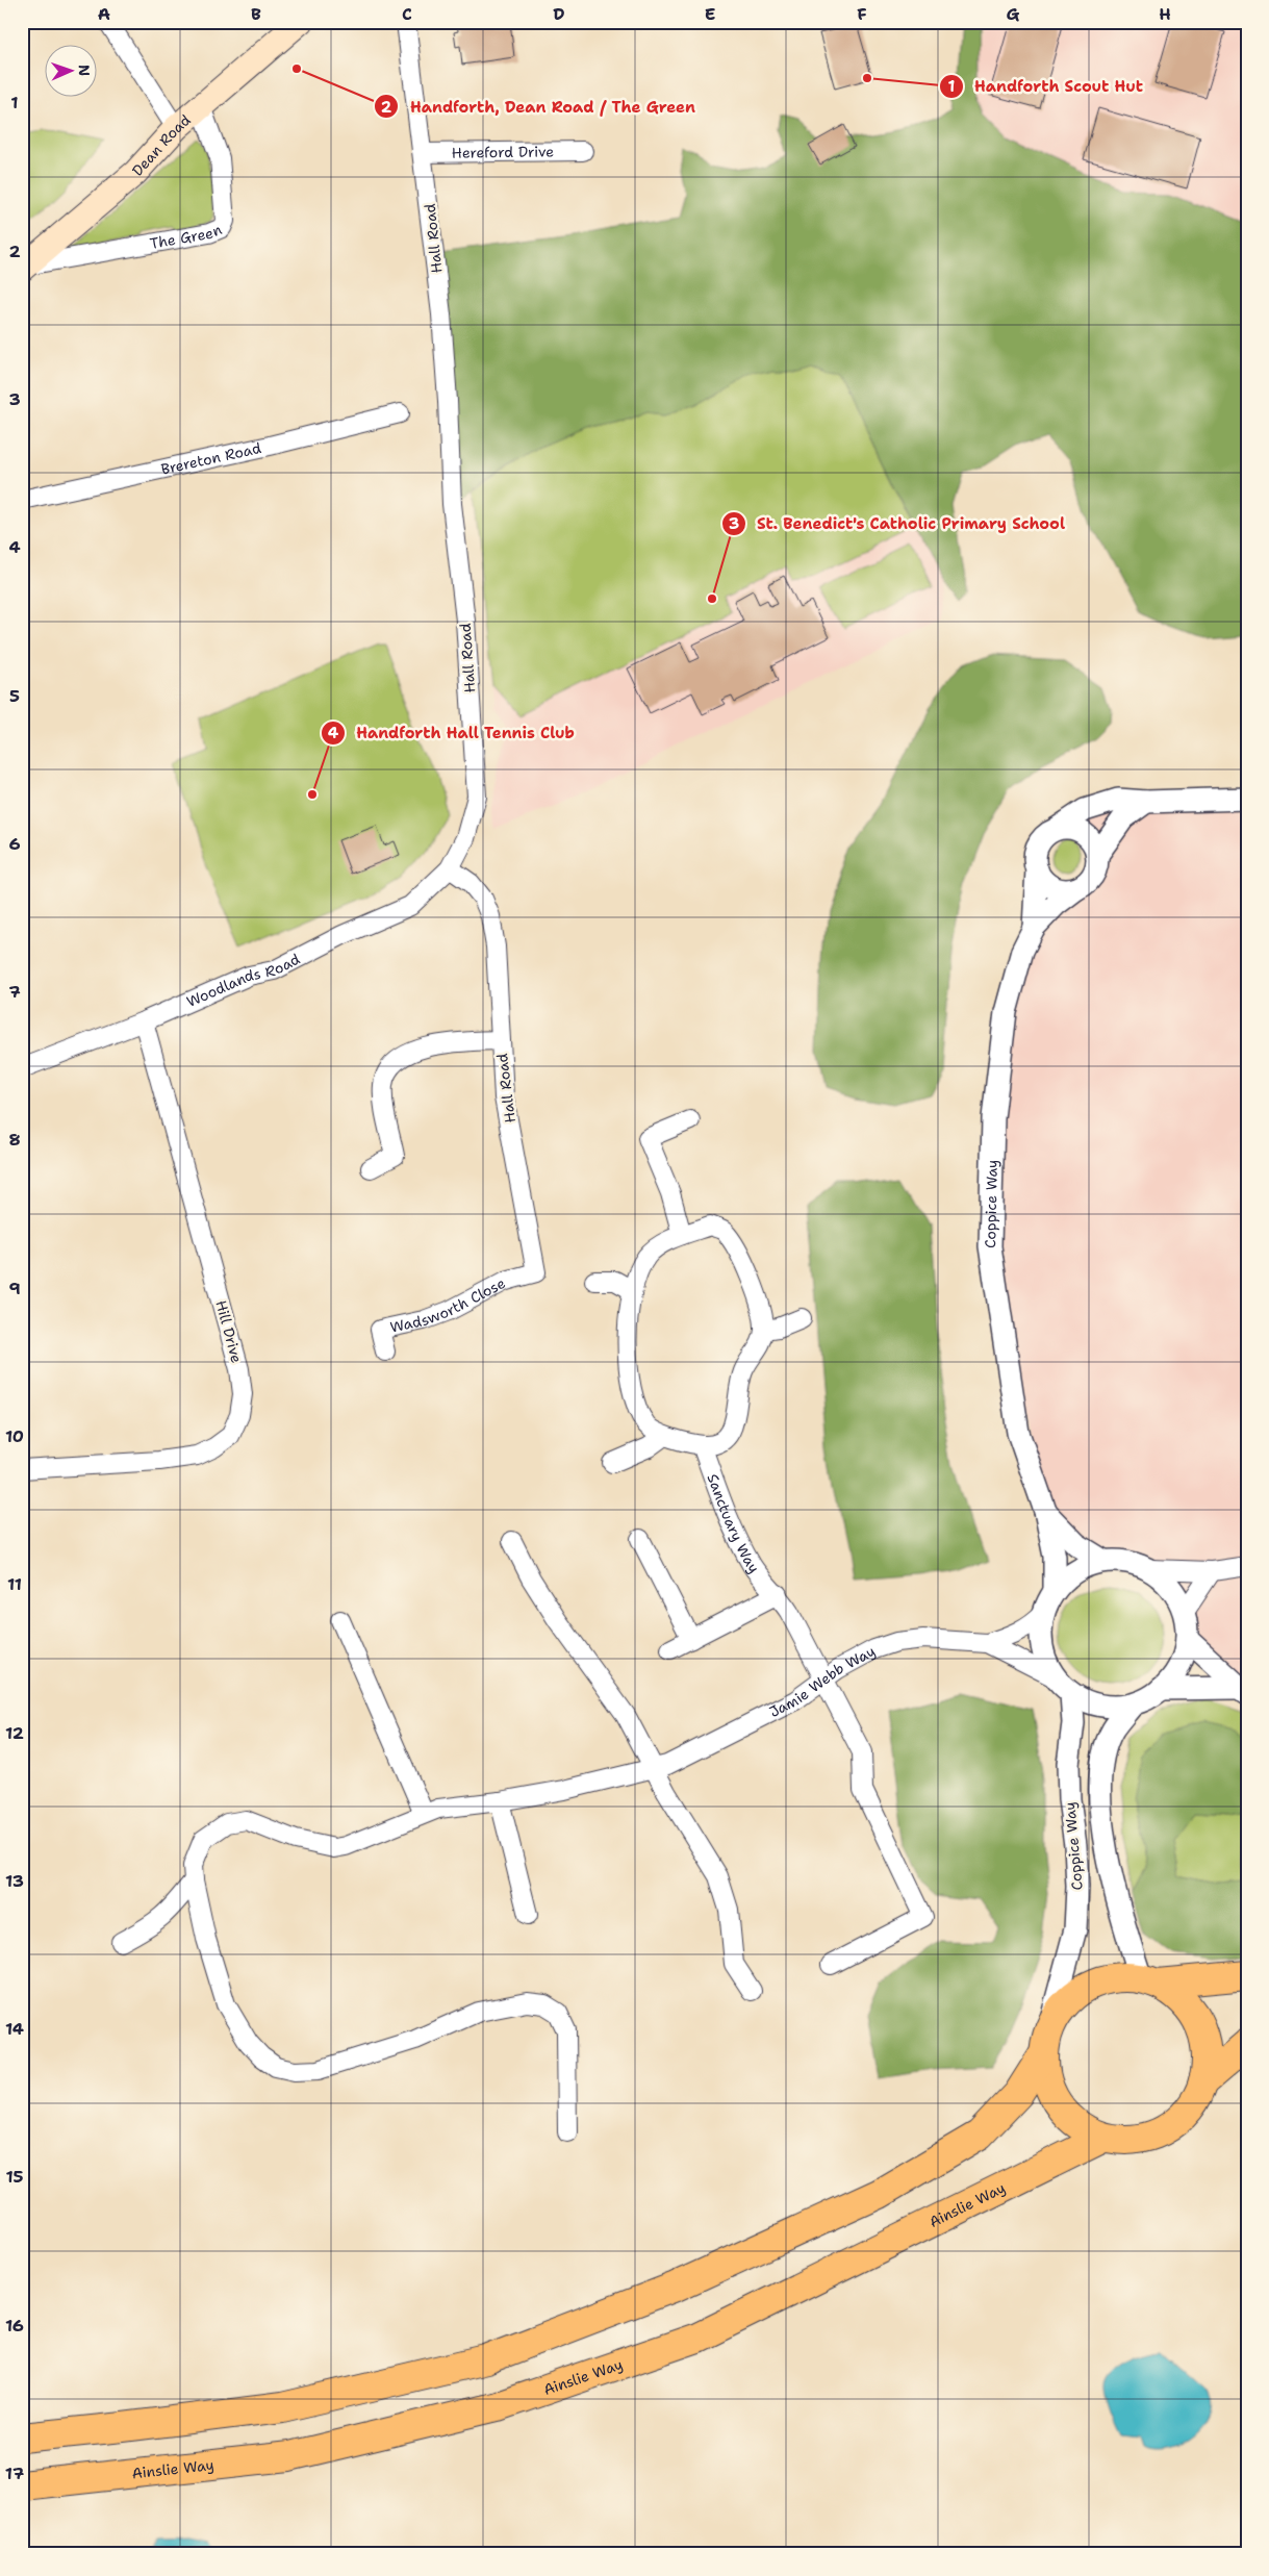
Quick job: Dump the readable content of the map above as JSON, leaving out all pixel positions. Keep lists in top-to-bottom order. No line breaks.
{"streets":{"highway":["Ainslie Way"],"main road":["Dean Road"],"street":["Hereford Drive","The Green","Hall Road","Brereton Road","Woodlands Road","Coppice Way","Wadsworth Close","Hill Drive","Sanctuary Way","Jamie Webb Way"]},"crossings":[["Dean Road","The Green"],["Hereford Drive","Hall Road"],["Hall Road","Woodlands Road"],["Hall Road","Wadsworth Close"],["Woodlands Road","Hill Drive"],["Coppice Way","Jamie Webb Way"],["Coppice Way","Ainslie Way"],["Sanctuary Way","Jamie Webb Way"]],"places":["Handforth, Dean Road / The Green","Handforth Scout Hut","St. Benedict's Catholic Primary School","Handforth Hall Tennis Club"],"north":"right","grid":{"columns":["A","B","C","D","E","F","G","H"],"rows":["1","2","3","4","5","6","7","8","9","10","11","12","13","14","15","16","17"]}}
